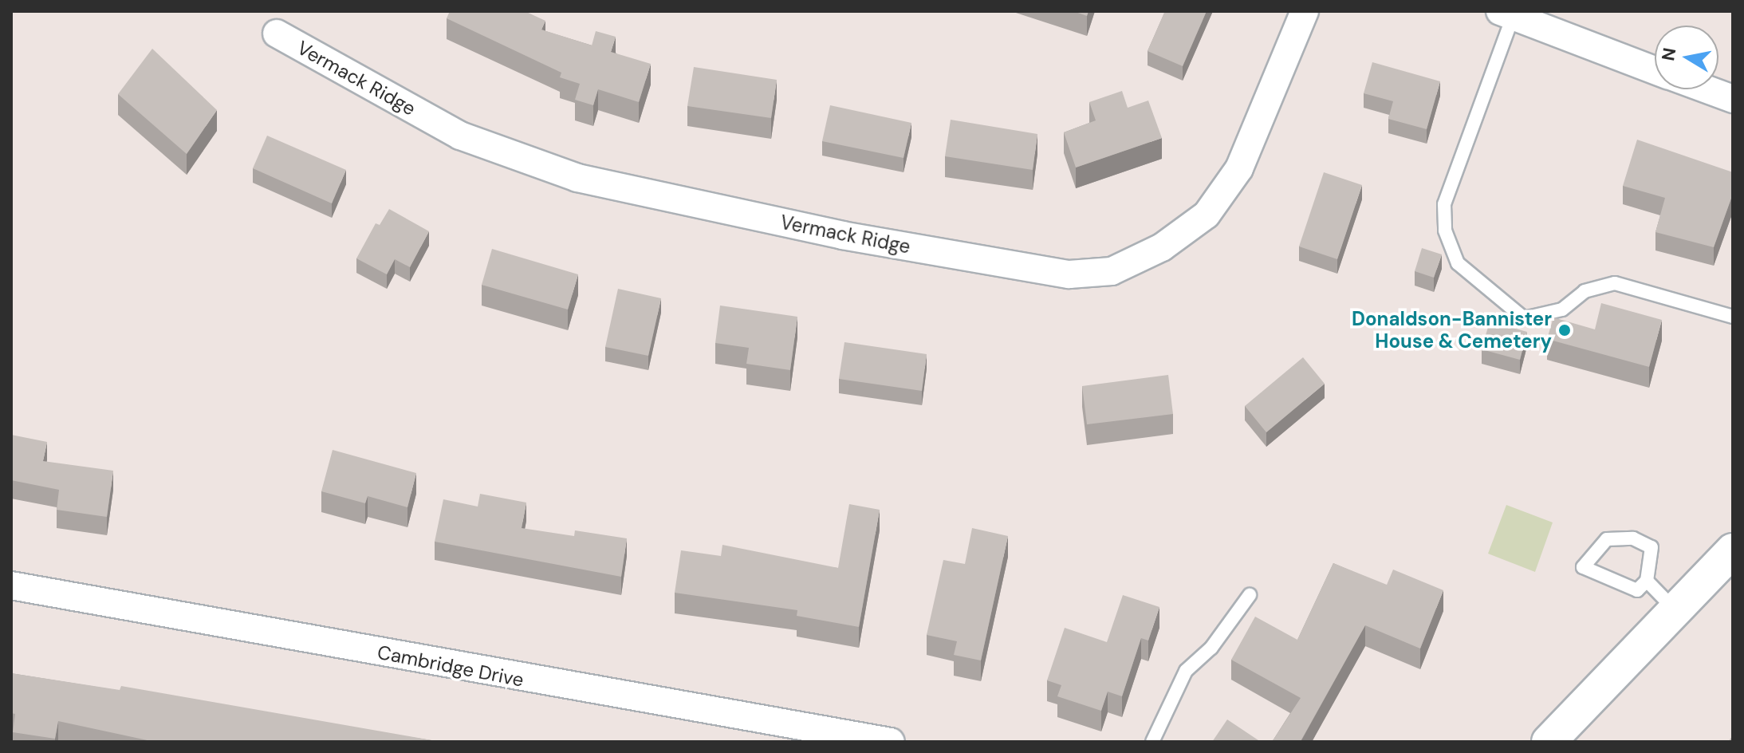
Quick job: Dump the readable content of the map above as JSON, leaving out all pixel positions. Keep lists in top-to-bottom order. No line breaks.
{"streets":{"street":["Vermack Ridge","Cambridge Drive"]},"places":["Donaldson-Bannister House & Cemetery"],"north":"left"}
